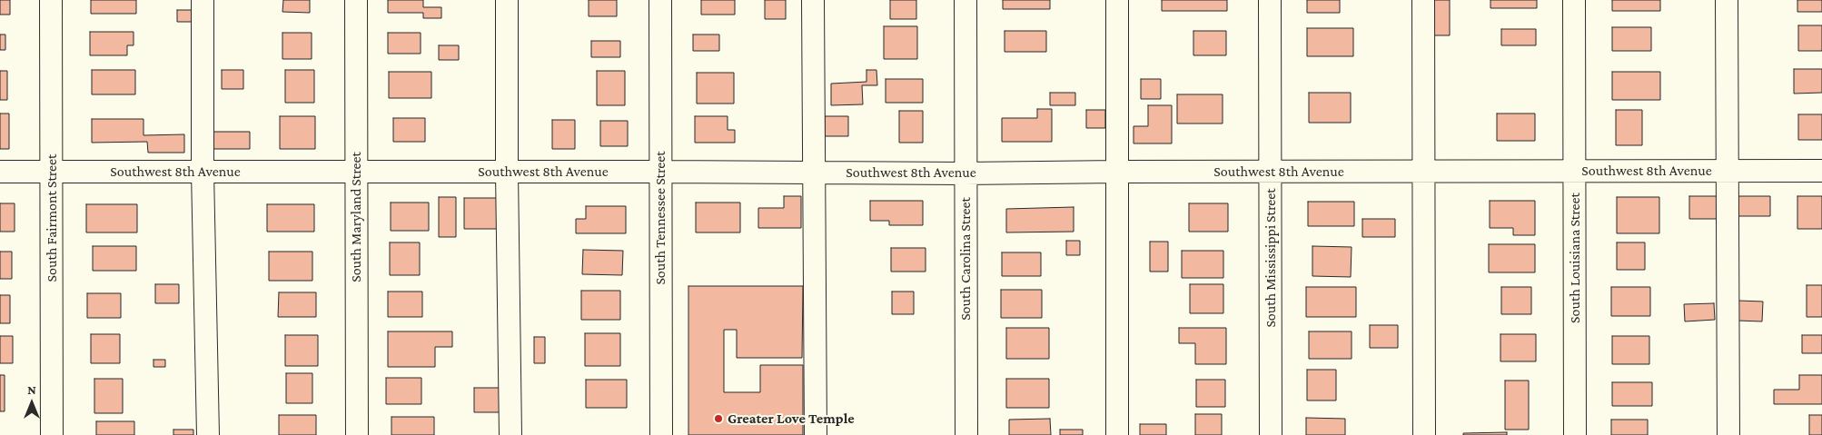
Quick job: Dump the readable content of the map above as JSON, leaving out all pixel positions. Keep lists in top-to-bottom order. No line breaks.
{"streets":{"street":["Southwest 8th Avenue","South Maryland Street","South Fairmont Street","South Tennessee Street","South Mississippi Street","South Louisiana Street","South Carolina Street"]},"crossings":[["Southwest 8th Avenue","South Maryland Street"],["Southwest 8th Avenue","South Fairmont Street"],["Southwest 8th Avenue","South Tennessee Street"],["Southwest 8th Avenue","South Mississippi Street"],["Southwest 8th Avenue","South Louisiana Street"],["Southwest 8th Avenue","South Carolina Street"]],"places":["Greater Love Temple"],"north":"top"}
